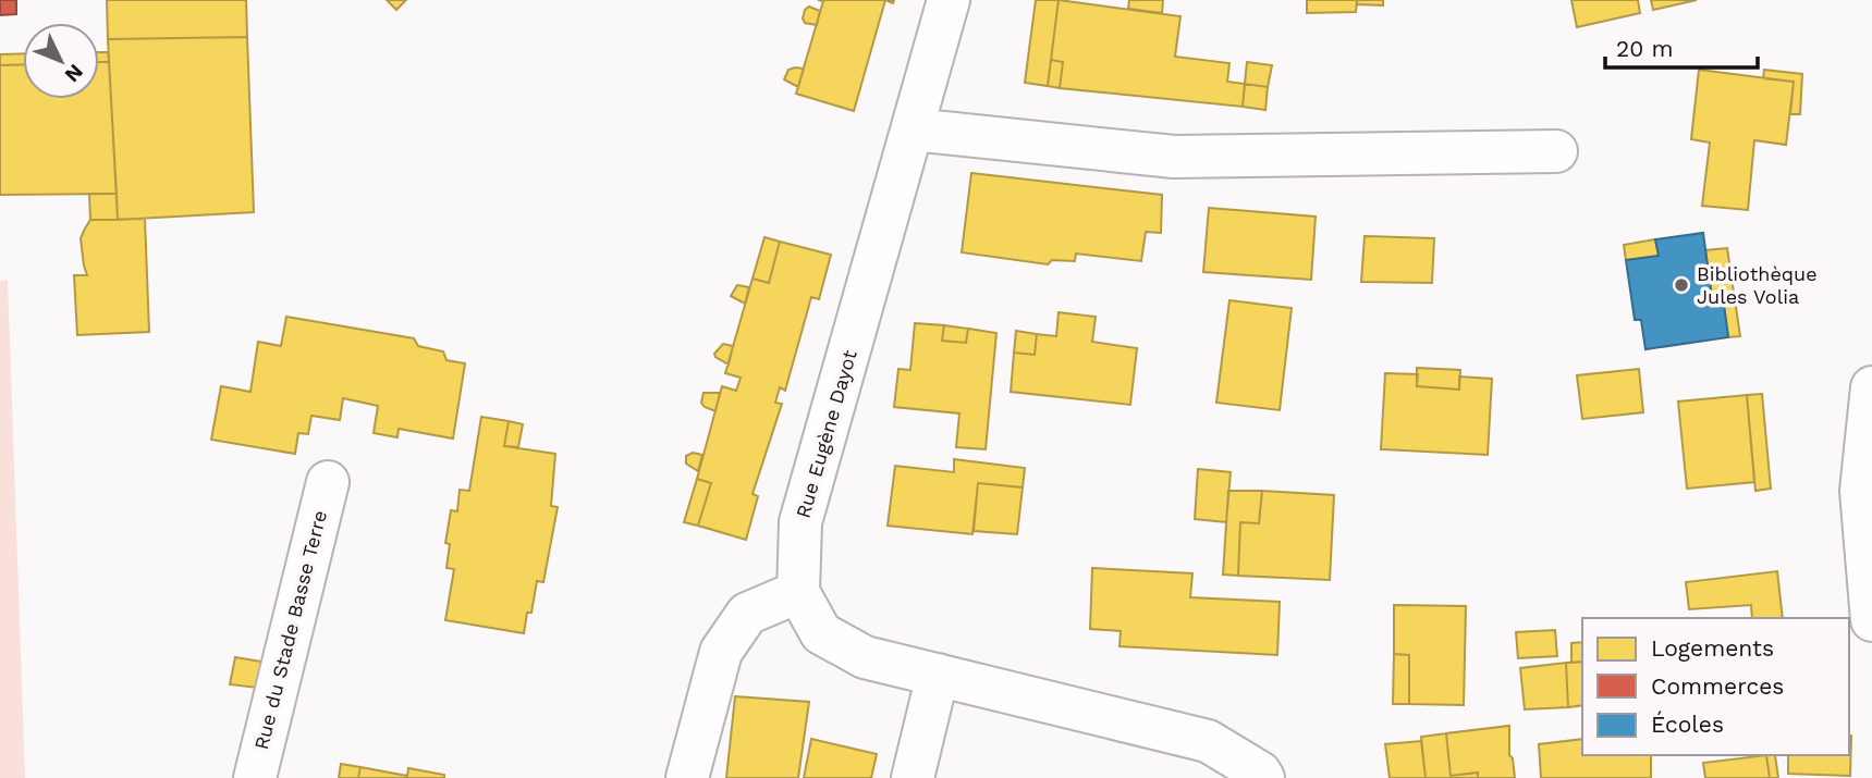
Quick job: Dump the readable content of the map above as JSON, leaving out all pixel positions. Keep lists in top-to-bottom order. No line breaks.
{"streets":{"street":["Rue Eugène Dayot","Rue du Stade Basse Terre"]},"places":["Bibliothèque Jules Volia"],"legend":["Logements","Commerces","Écoles"],"scale_bar":"20 m","north":"bottom right"}
